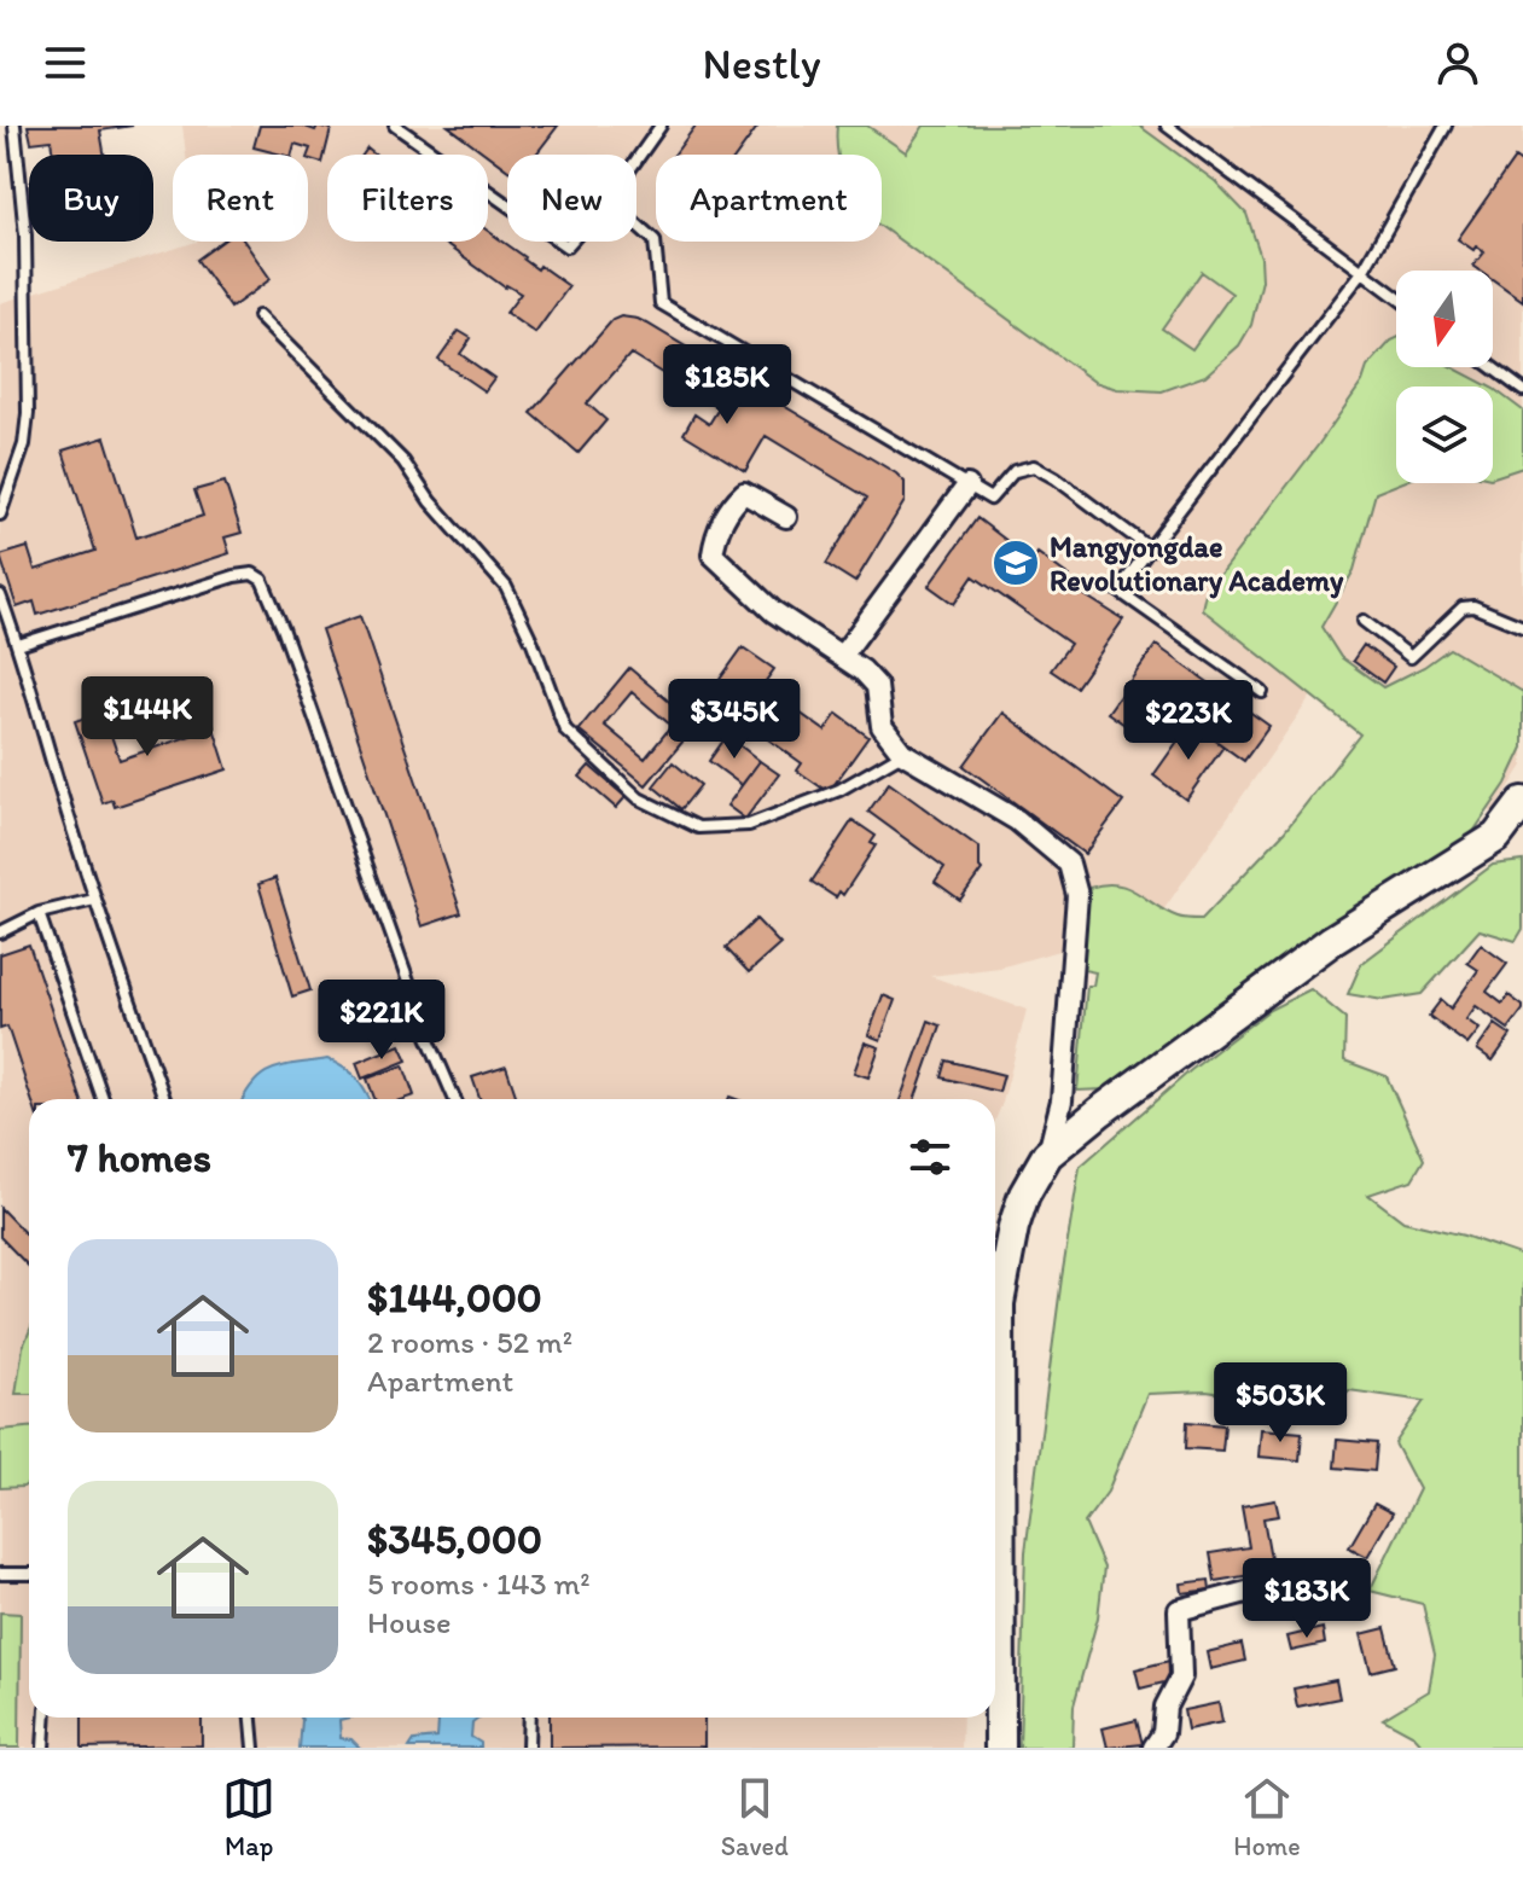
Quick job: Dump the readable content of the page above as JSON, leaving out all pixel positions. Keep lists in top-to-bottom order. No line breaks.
{"places":{"school or university":["Mangyongdae Revolutionary Academy"]},"north":"bottom","page":{"header":"Nestly","chip":["Buy","Rent","Filters","New","Apartment"],"price":["$185K","$144K","$345K","$223K","$221K","$503K","$183K"],"heading":"7 homes","list":[{"name":"$144,000","note":"2 rooms · 52 m² · Apartment"},{"name":"$345,000","note":"5 rooms · 143 m² · House"}],"tabs":["Map","Saved","Home"]}}
